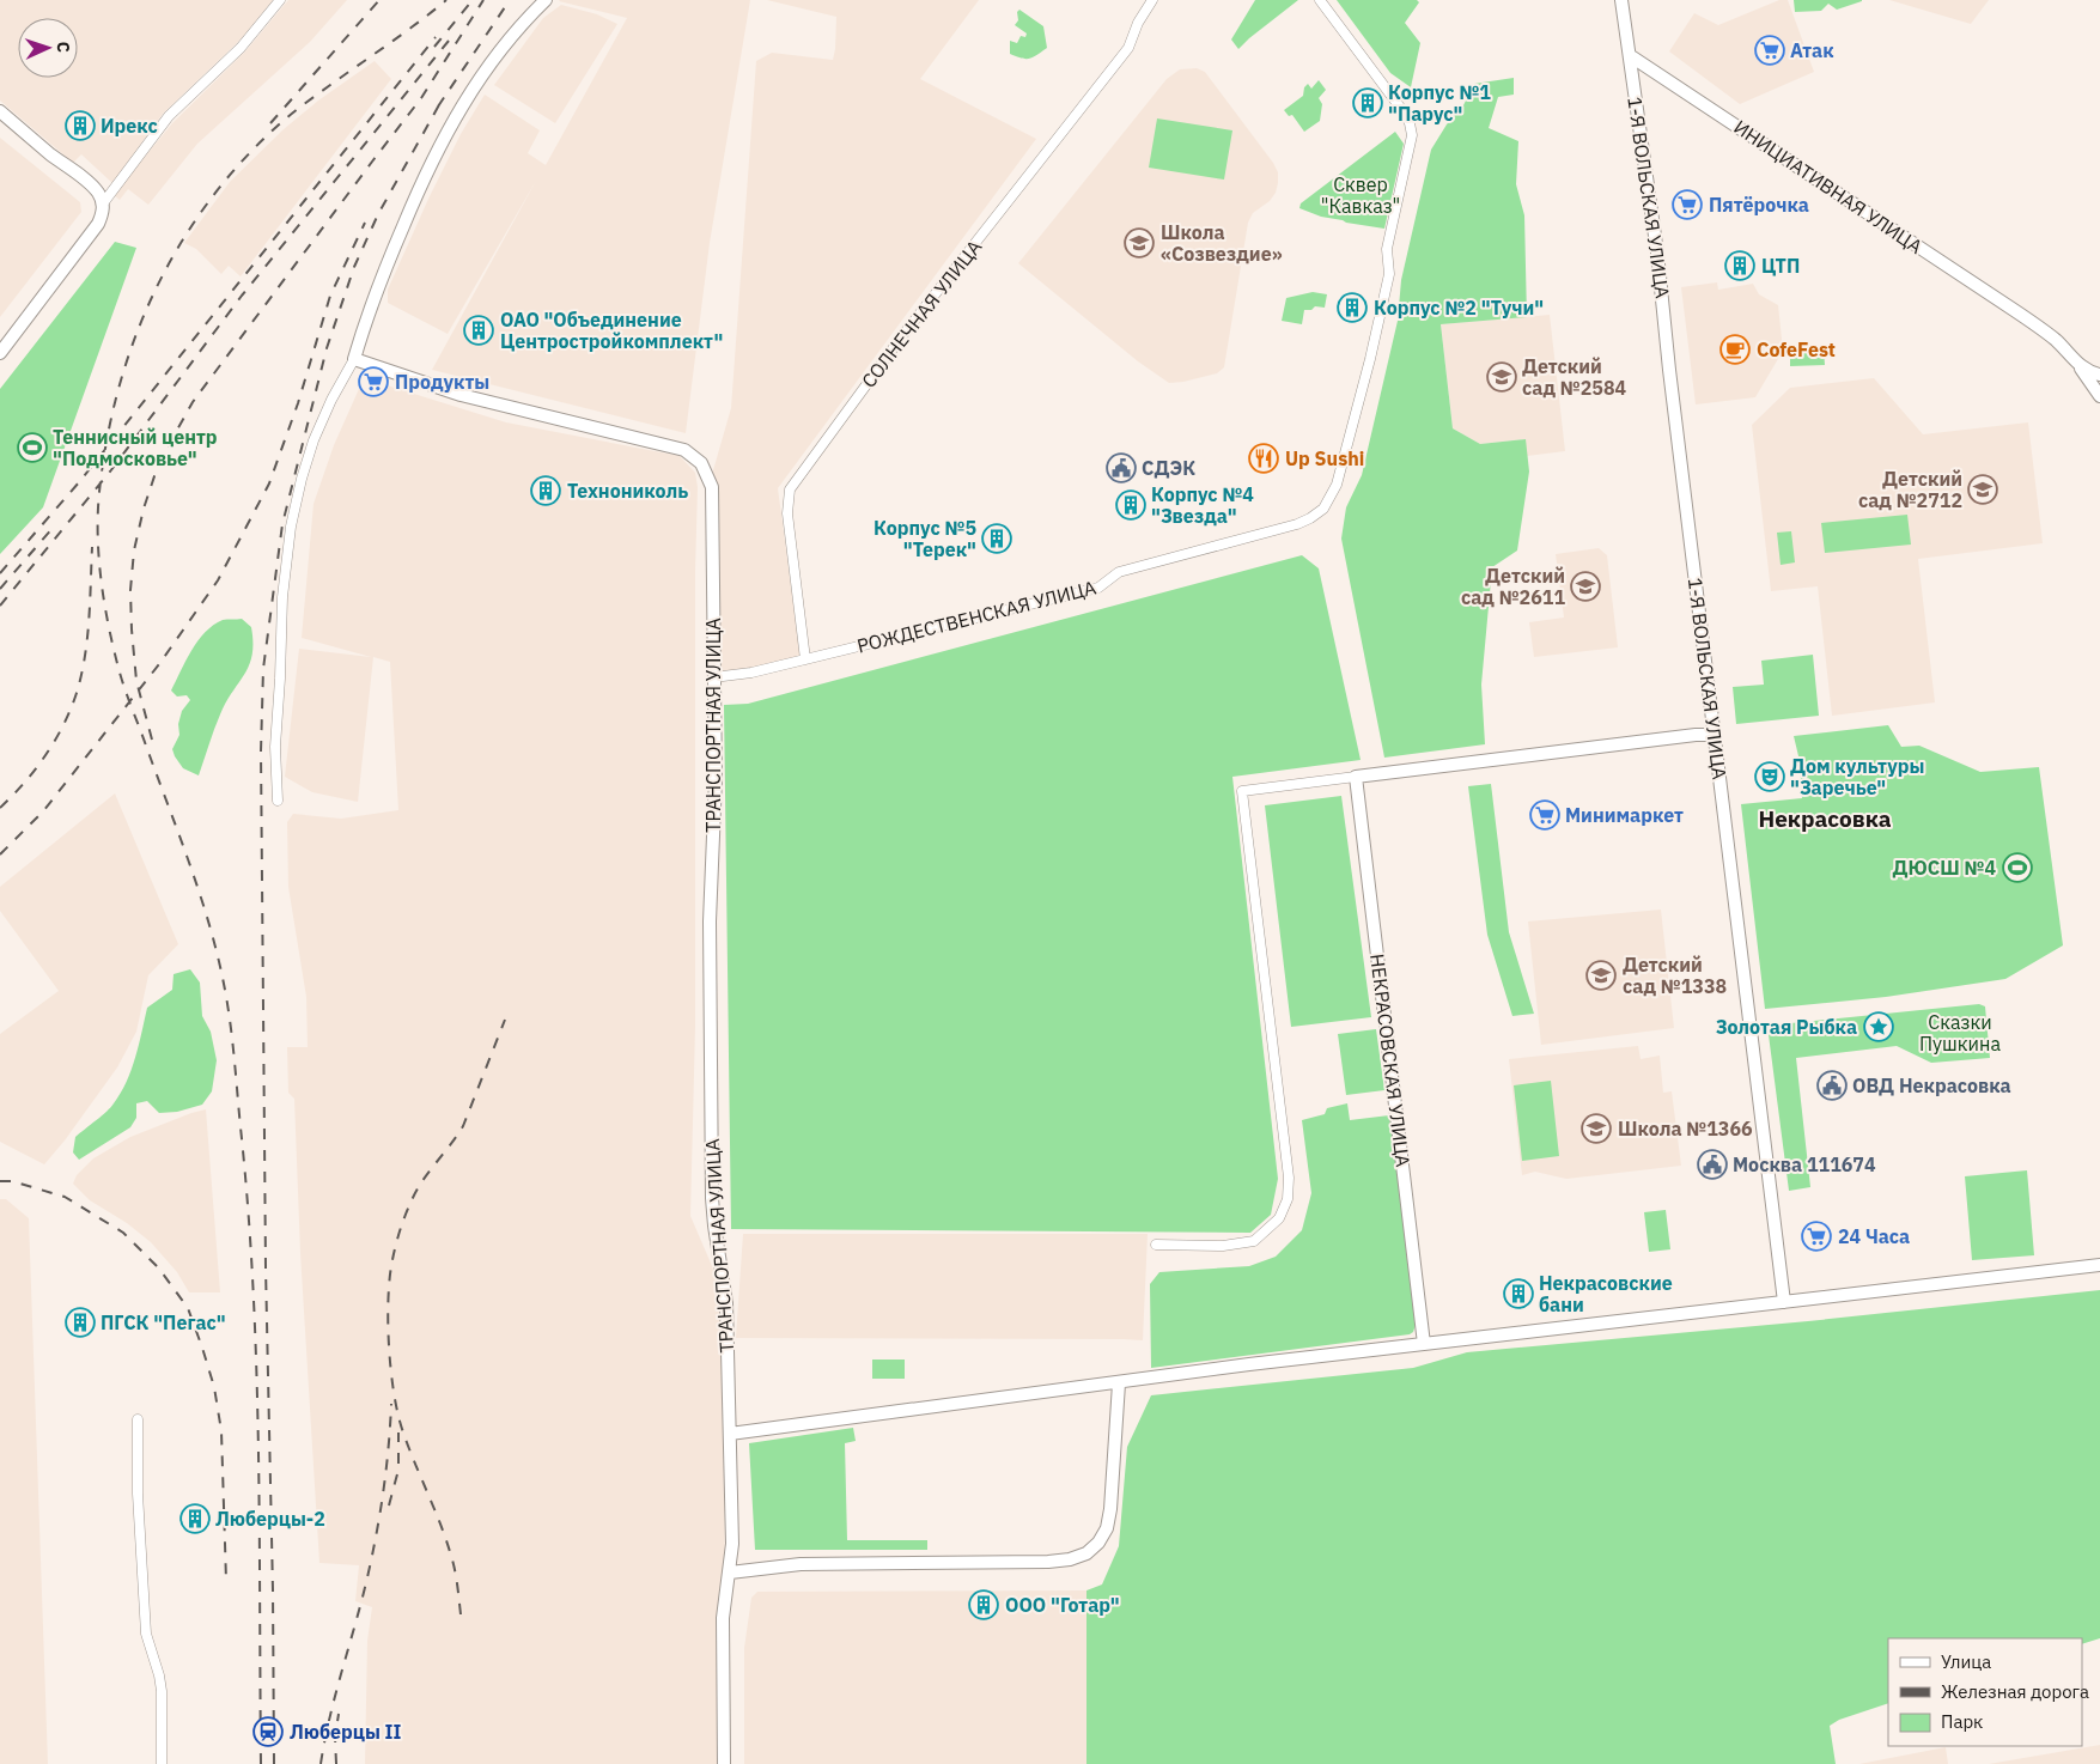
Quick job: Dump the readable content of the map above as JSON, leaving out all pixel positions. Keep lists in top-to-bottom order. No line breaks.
{"streets":{"street":["ИНИЦИАТИВНАЯ УЛИЦА","1-Я ВОЛЬСКАЯ УЛИЦА","СОЛНЕЧНАЯ УЛИЦА","РОЖДЕСТВЕНСКАЯ УЛИЦА","ТРАНСПОРТНАЯ УЛИЦА","НЕКРАСОВСКАЯ УЛИЦА"]},"crossings":[["ИНИЦИАТИВНАЯ УЛИЦА","1-Я ВОЛЬСКАЯ УЛИЦА"],["СОЛНЕЧНАЯ УЛИЦА","РОЖДЕСТВЕНСКАЯ УЛИЦА"],["РОЖДЕСТВЕНСКАЯ УЛИЦА","ТРАНСПОРТНАЯ УЛИЦА"]],"districts":["Некрасовка"],"parks":["Сквер \"Кавказ\"","Сказки Пушкина"],"places":{"supermarket":["Атак","Пятёрочка","Продукты","Минимаркет","24 Часа"],"building":["Корпус №1 \"Парус\"","Ирекс","ЦТП","Корпус №2 \"Тучи\"","ОАО \"Объединение Центростройкомплект\"","Технониколь","Корпус №4 \"Звезда\"","Корпус №5 \"Терек\"","Некрасовские бани","ПГСК \"Пегас\"","Люберцы-2","ООО \"Готар\""],"school or university":["Школа «Созвездие»","Детский сад №2584","Детский сад №2712","Детский сад №2611","Детский сад №1338","Школа №1366"],"cafe":["CofeFest"],"sports":["Теннисный центр \"Подмосковье\"","ДЮСШ №4"],"restaurant":["Up Sushi"],"public building":["СДЭК","ОВД Некрасовка","Москва 111674"],"theatre":["Дом культуры \"Заречье\""],"place":["Золотая Рыбка"],"station":["Люберцы II"]},"legend":["Улица","Железная дорога","Парк"],"north":"right"}
